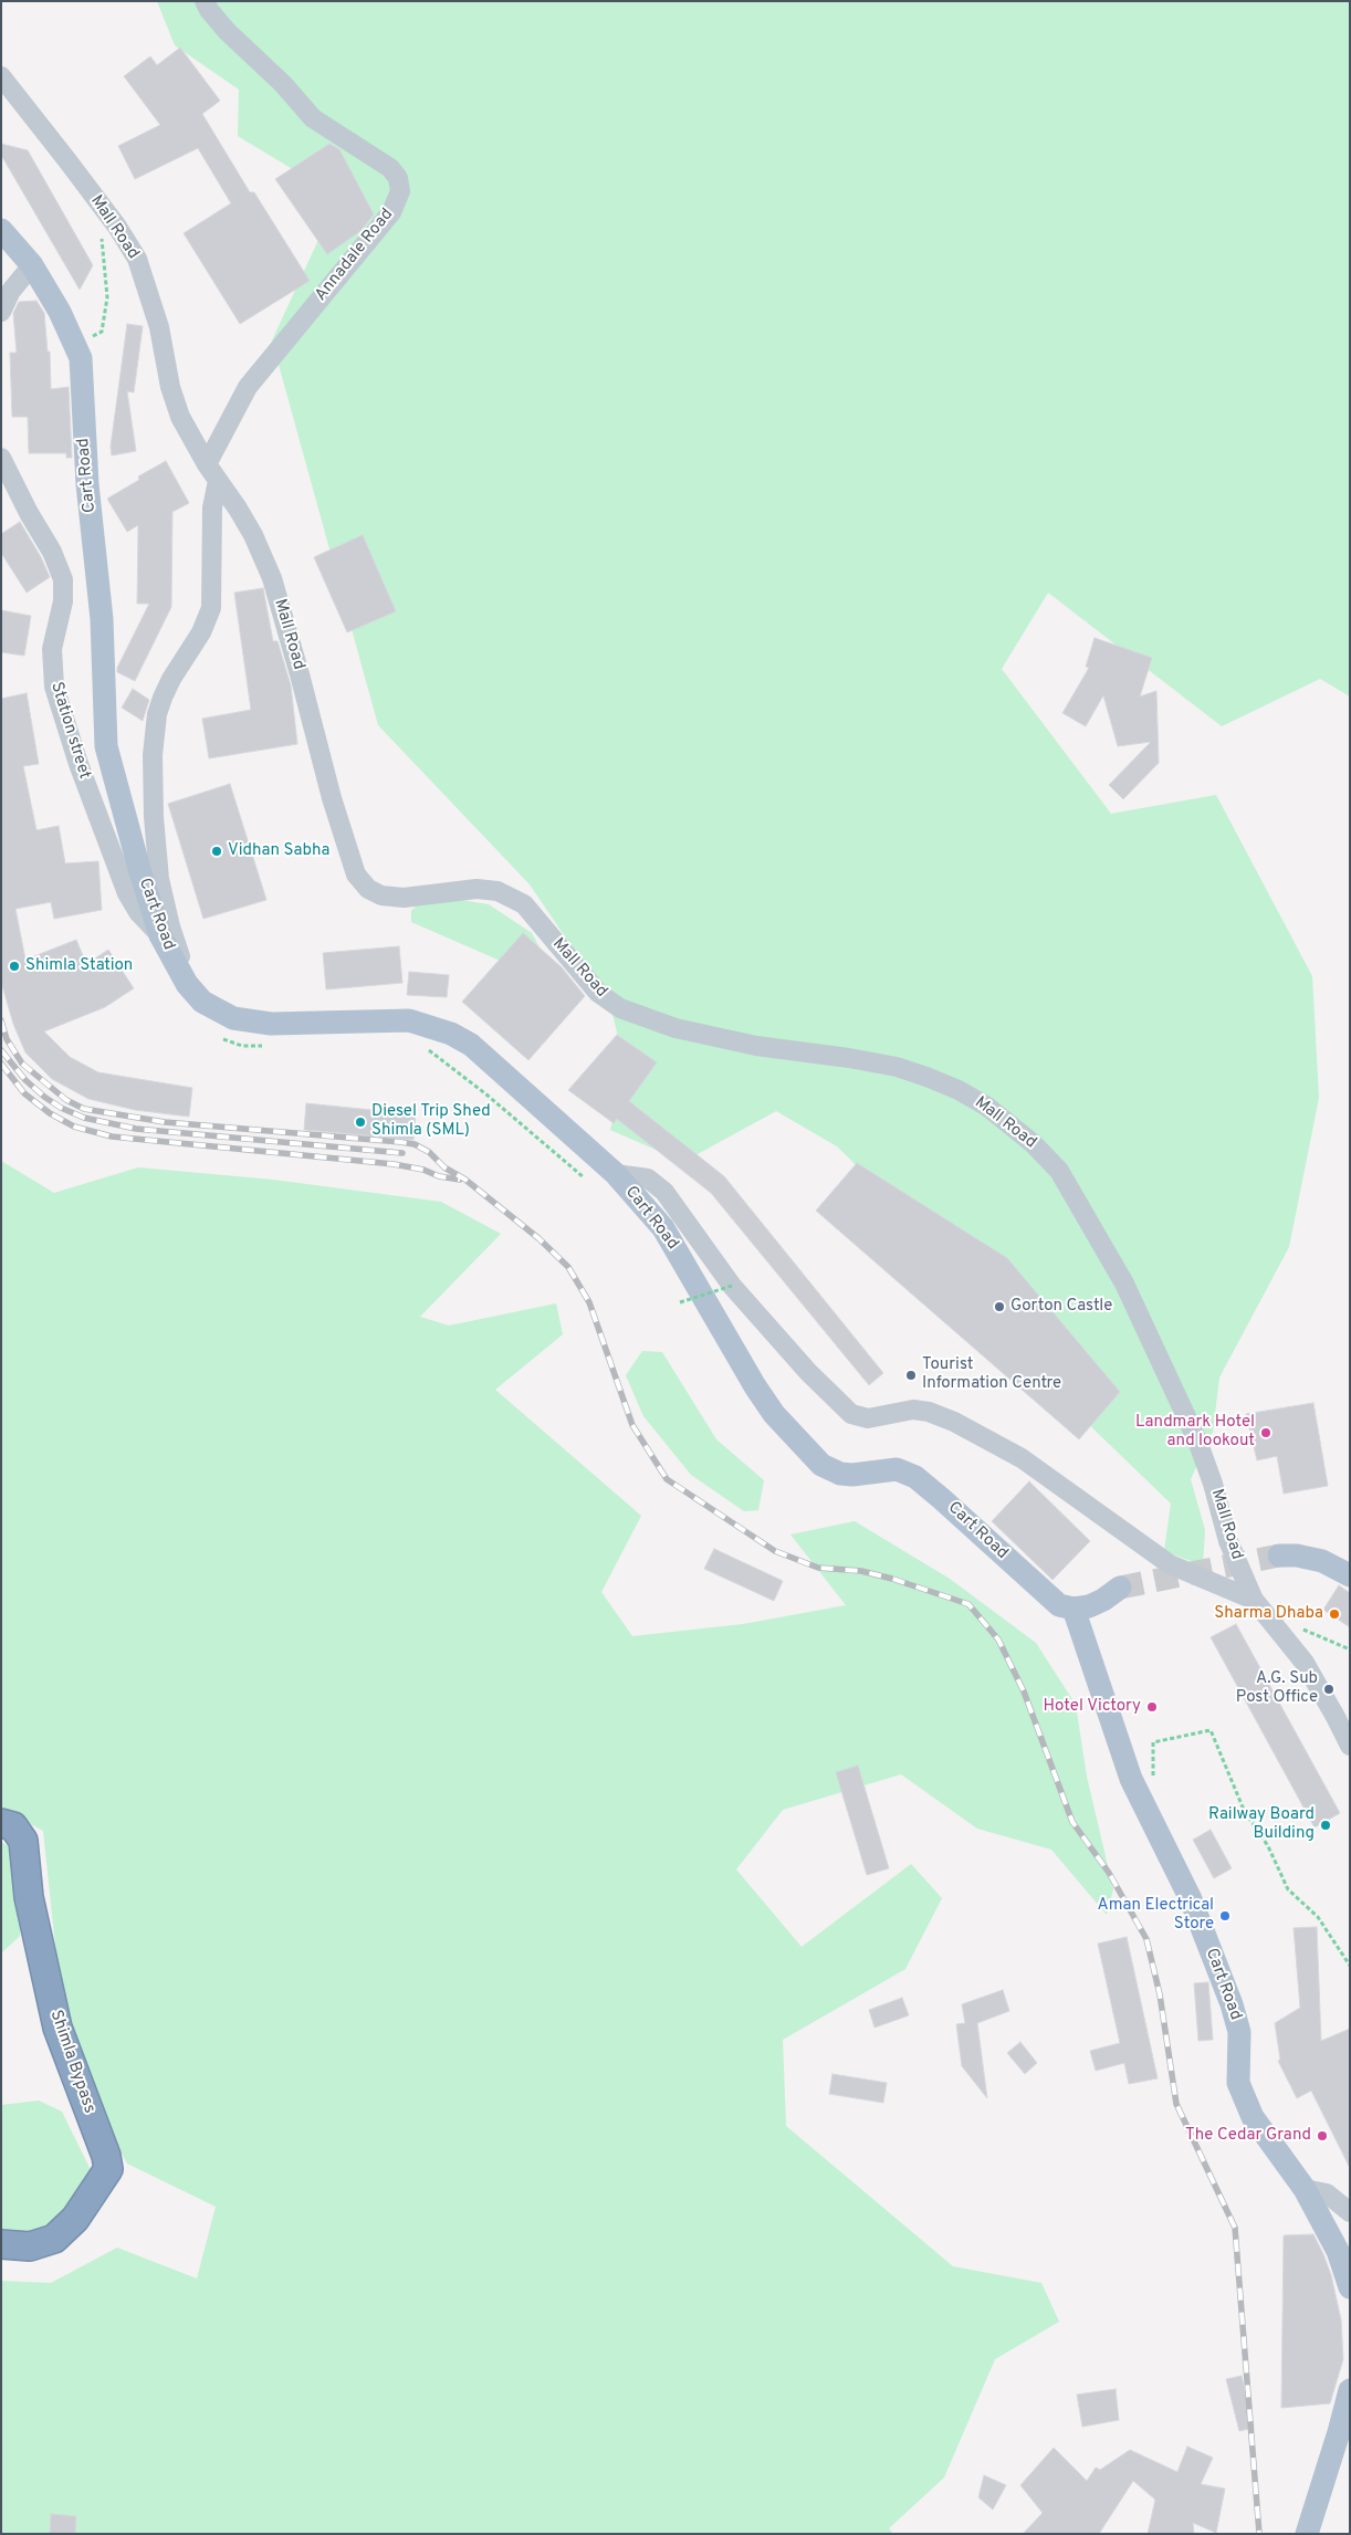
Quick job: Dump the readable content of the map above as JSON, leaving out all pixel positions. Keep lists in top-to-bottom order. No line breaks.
{"streets":{"highway":["Shimla Bypass"],"main road":["Cart Road"],"street":["Mall Road","Annadale Road","Station street"]},"crossings":[["Mall Road","Annadale Road"],["Cart Road","Station street"]],"places":["Vidhan Sabha","Shimla Station","Diesel Trip Shed Shimla (SML)","Gorton Castle","Tourist Information Centre","Landmark Hotel and lookout","Sharma Dhaba","A.G. Sub Post Office","Hotel Victory","Railway Board Building","Aman Electrical Store","The Cedar Grand"]}
